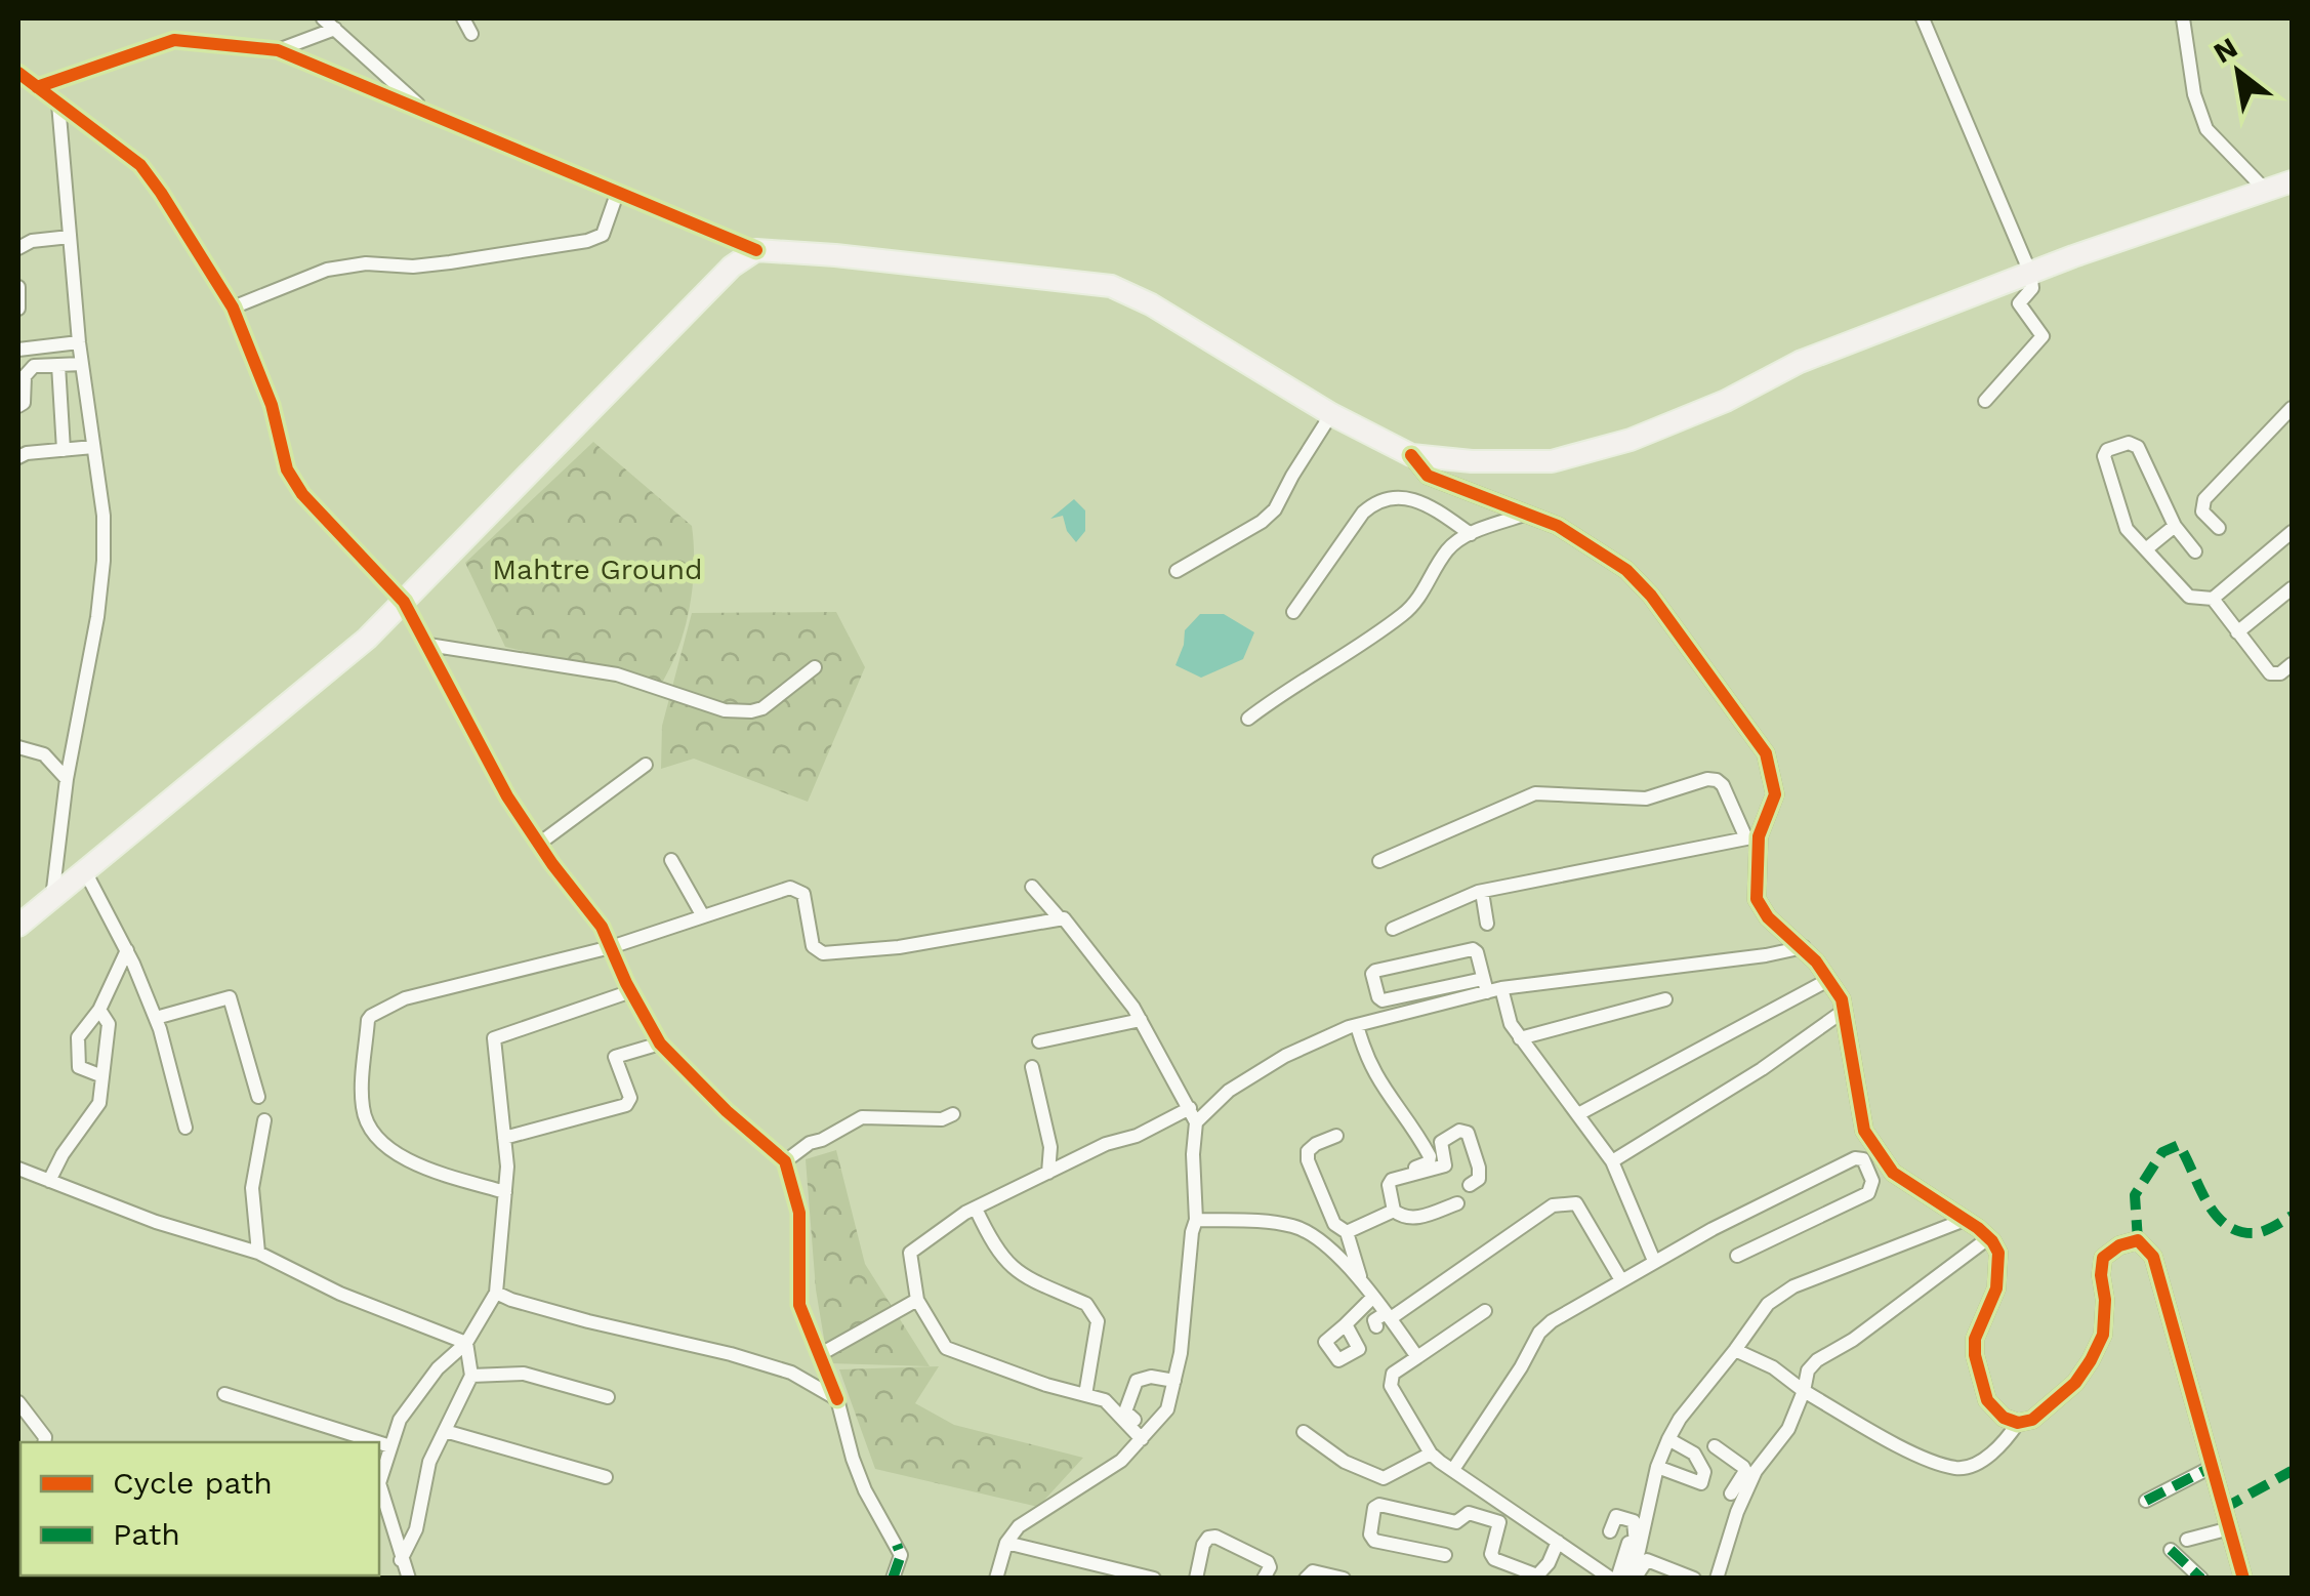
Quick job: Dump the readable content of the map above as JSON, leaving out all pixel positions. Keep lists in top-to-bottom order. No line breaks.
{"parks":["Mahtre Ground"],"legend":["Cycle path","Path"],"north":"top left"}
